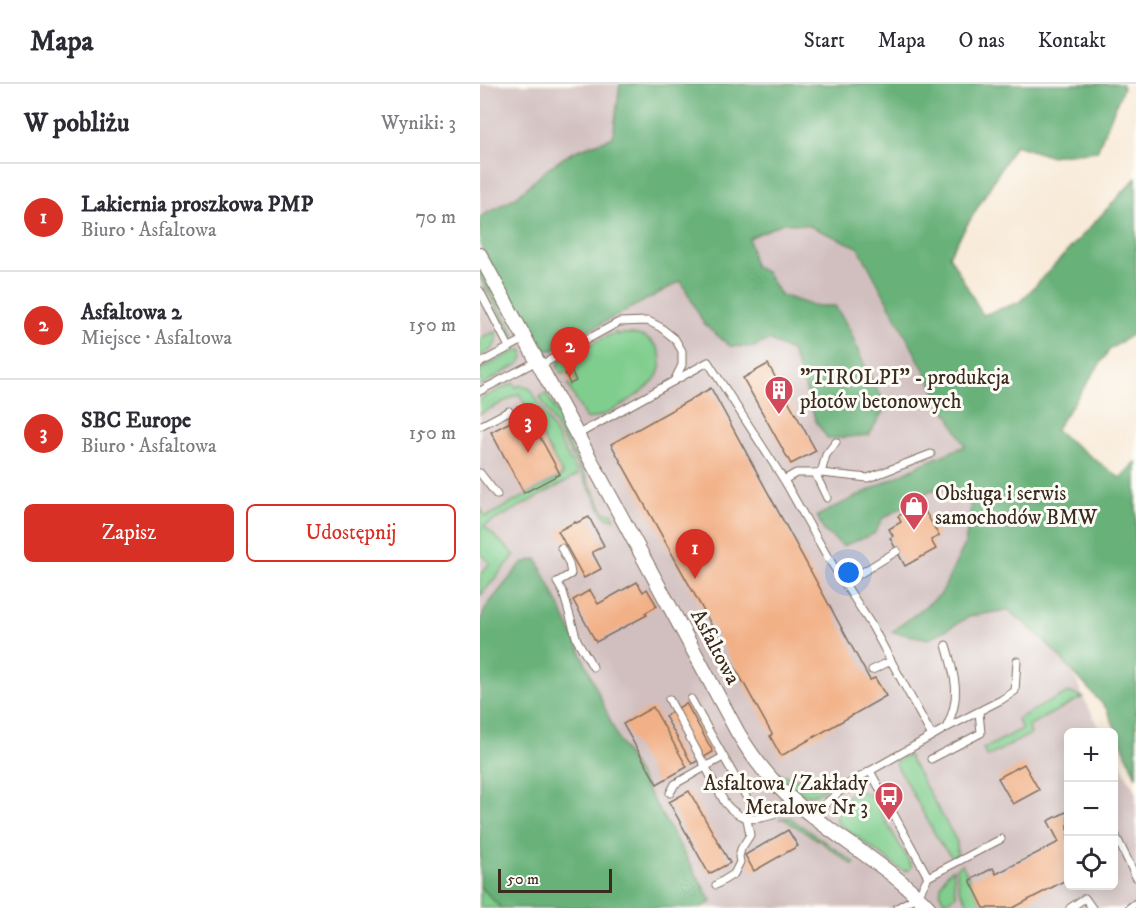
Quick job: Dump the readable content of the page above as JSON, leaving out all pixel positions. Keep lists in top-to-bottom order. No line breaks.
{"streets":{"street":["Asfaltowa"]},"places":{"building":["\"TIROLPI\" - produkcja płotów betonowych"],"shop":["Obsługa i serwis samochodów BMW"],"bus stop":["Asfaltowa / Zakłady Metalowe Nr 3"]},"scale_bar":"50 m","page":{"header":"Mapa","nav":["Start","Mapa","O nas","Kontakt"],"heading":["W pobliżu","Wyniki: 3"],"list":[{"mark":"1","name":"Lakiernia proszkowa PMP","note":"Biuro · Asfaltowa","value":"70 m"},{"mark":"2","name":"Asfaltowa 2","note":"Miejsce · Asfaltowa","value":"150 m"},{"mark":"3","name":"SBC Europe","note":"Biuro · Asfaltowa","value":"150 m"}],"pins":["2","3","1"],"buttons":["Zapisz","Udostępnij"],"map_buttons":["+","−"],"scale":"50 m"}}
